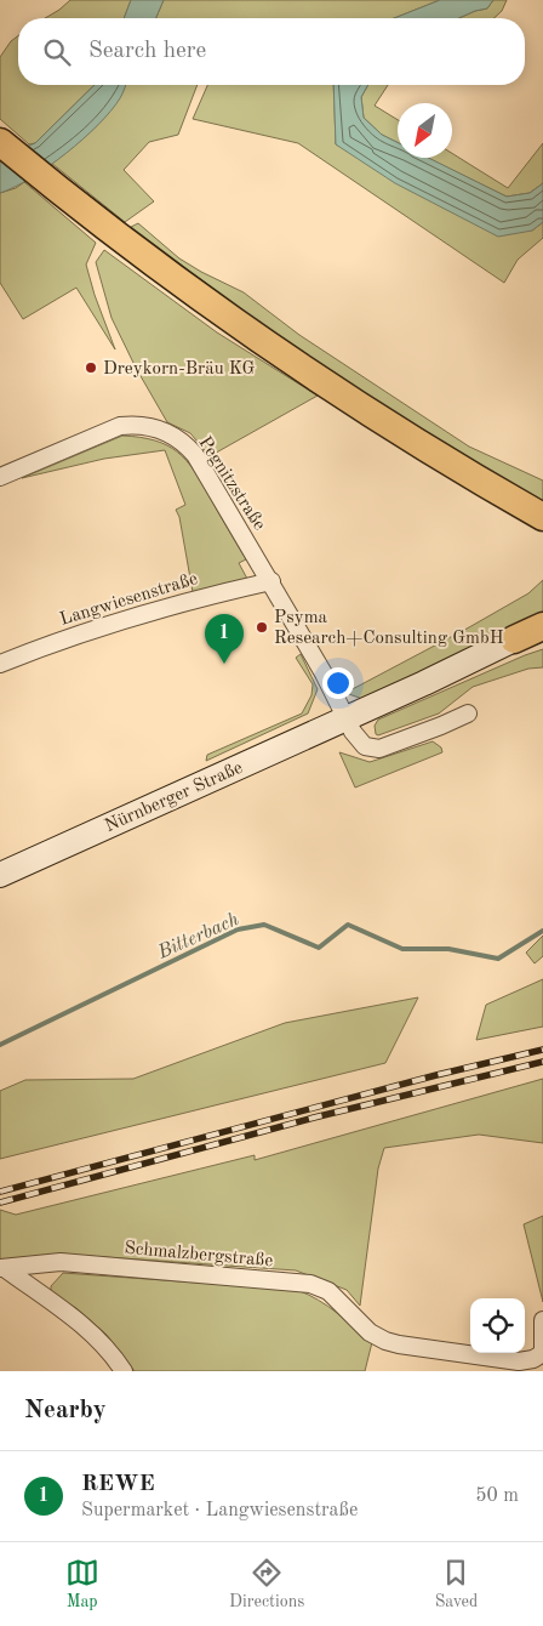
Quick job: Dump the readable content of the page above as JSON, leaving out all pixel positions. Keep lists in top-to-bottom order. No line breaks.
{"streets":{"main road":["Nürnberger Straße"],"street":["Pegnitzstraße","Langwiesenstraße","Schmalzbergstraße"]},"crossings":[["Pegnitzstraße","Langwiesenstraße"],["Pegnitzstraße","Nürnberger Straße"]],"water":["Bitterbach"],"places":["Dreykorn-Bräu KG","Psyma Research+Consulting GmbH"],"north":"bottom left","page":{"search":"Search here","pins":"1","heading":"Nearby","list":[{"mark":"1","name":"REWE","note":"Supermarket · Langwiesenstraße","value":"50 m"}],"nav":["Map","Directions","Saved"]}}
